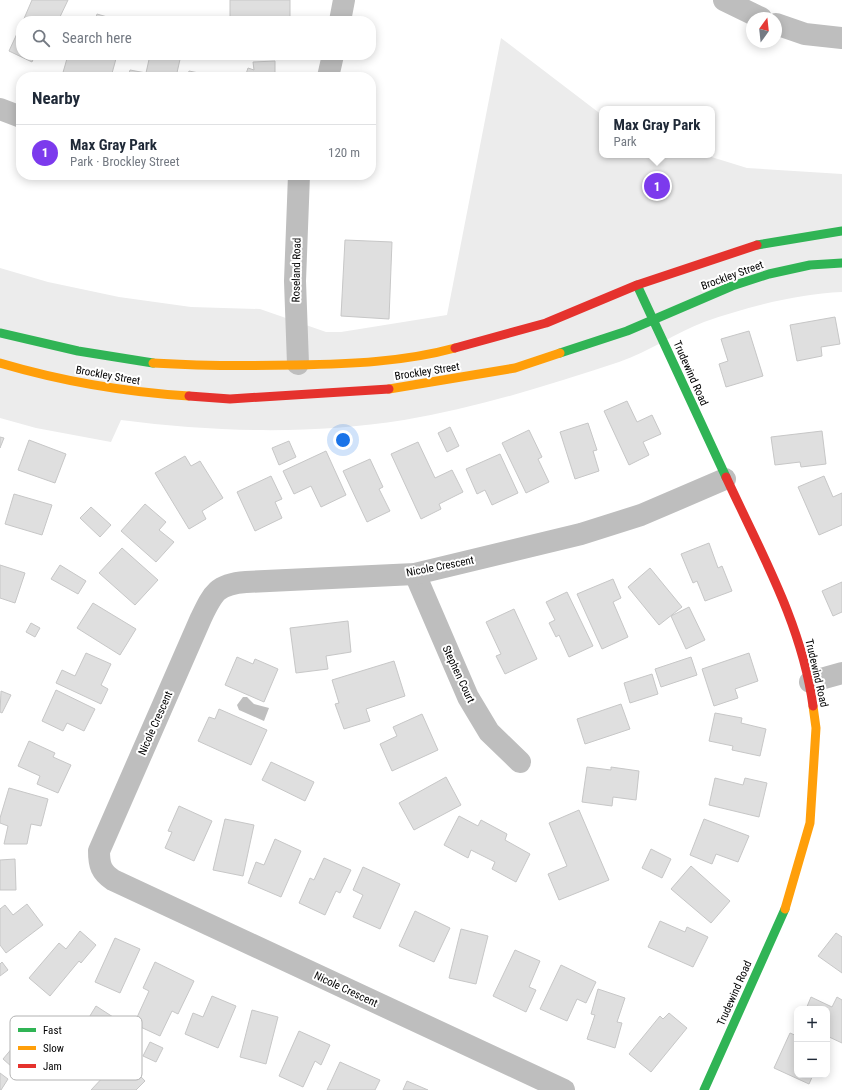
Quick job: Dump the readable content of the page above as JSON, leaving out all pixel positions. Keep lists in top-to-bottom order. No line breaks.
{"streets":{"main road":["Brockley Street","Trudewind Road"],"street":["Roseland Road","Nicole Crescent","Stephen Court"]},"crossings":[["Roseland Road","Brockley Street"],["Brockley Street","Trudewind Road"],["Trudewind Road","Nicole Crescent"],["Nicole Crescent","Stephen Court"]],"legend":["Fast","Slow","Jam"],"north":"top","page":{"search":"Search here","heading":"Nearby","popup":["Max Gray Park","Park"],"list":[{"mark":"1","name":"Max Gray Park","note":"Park · Brockley Street","value":"120 m"}],"pins":"1","map_buttons":["+","−"]}}
